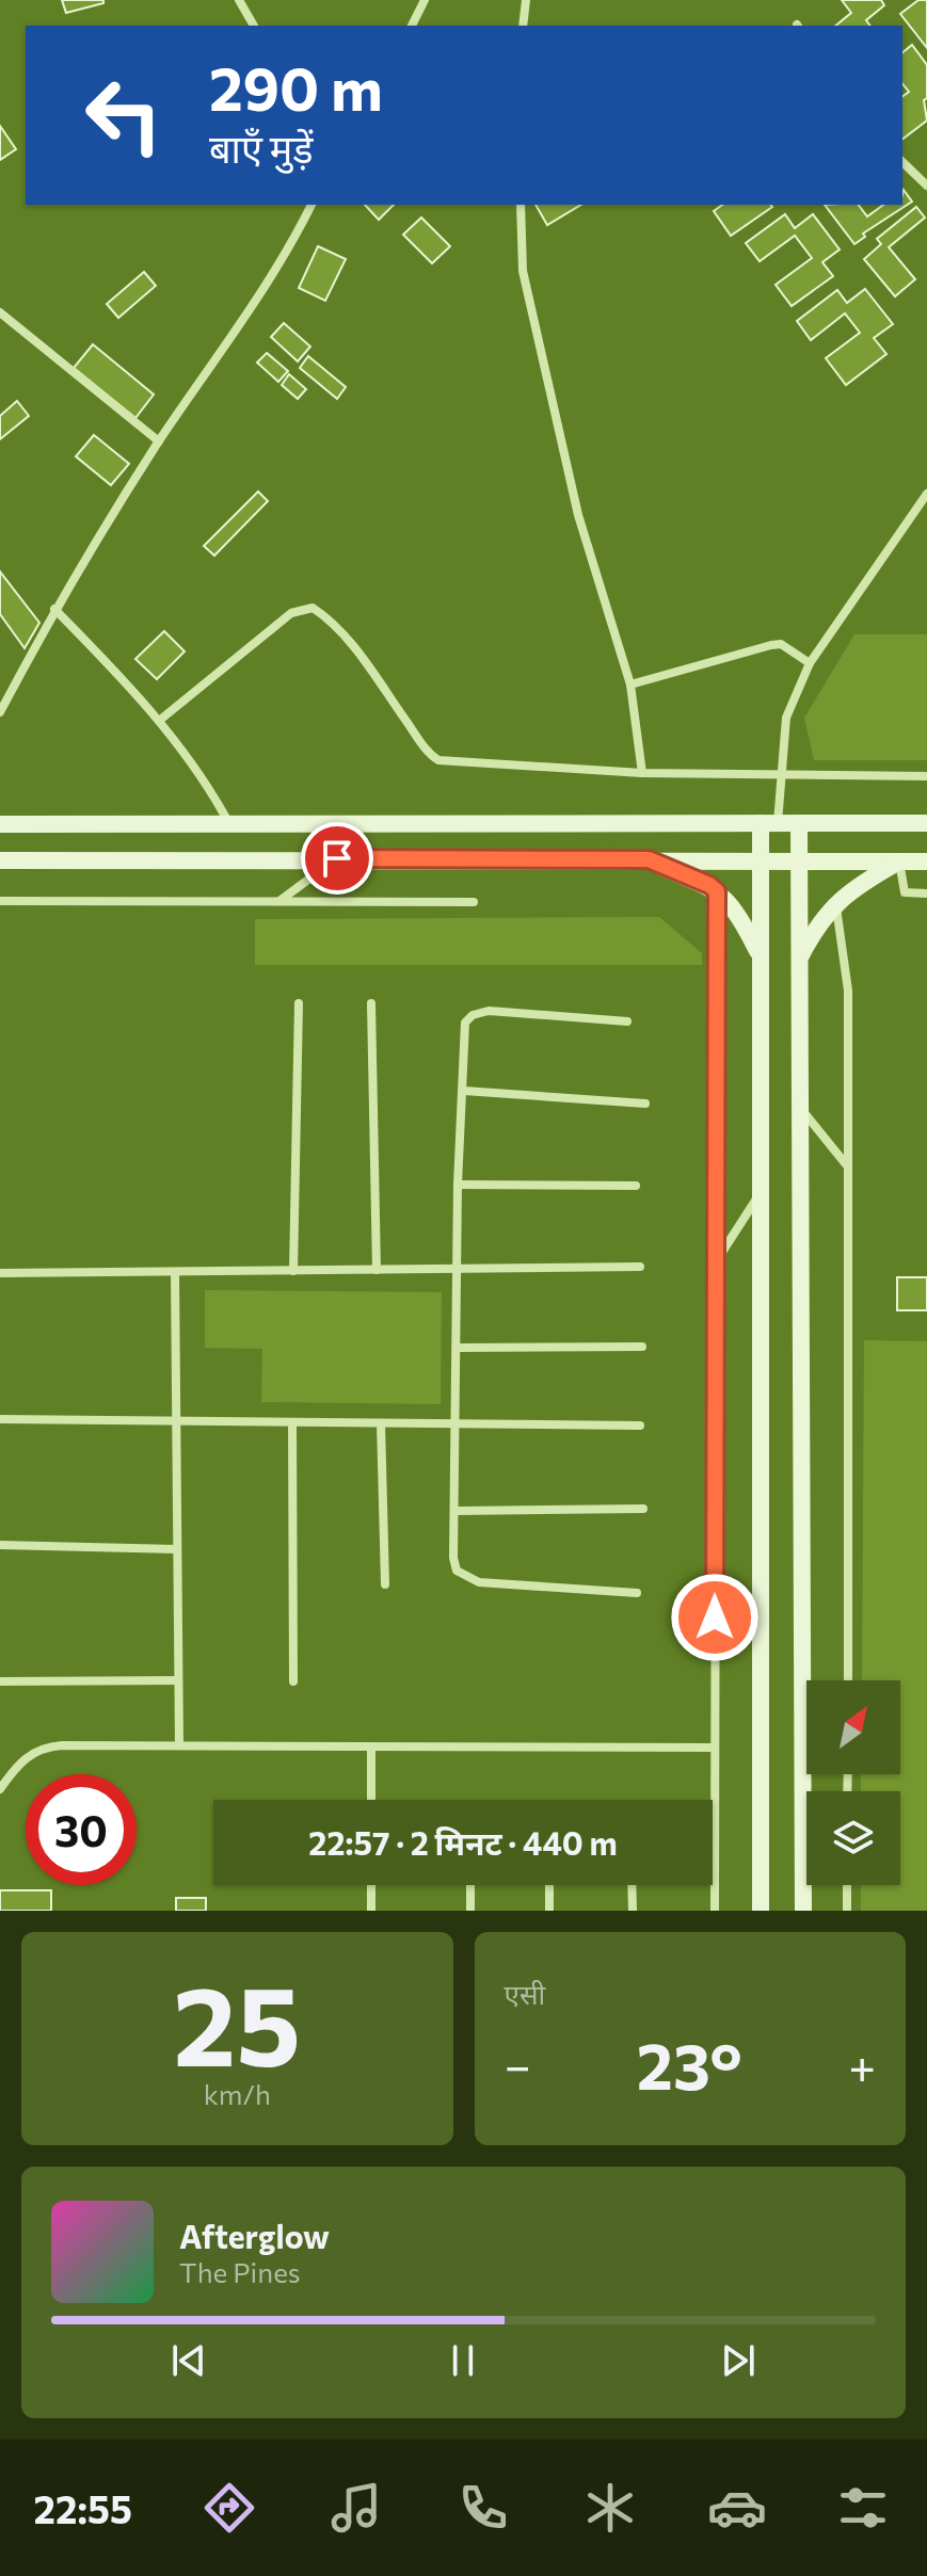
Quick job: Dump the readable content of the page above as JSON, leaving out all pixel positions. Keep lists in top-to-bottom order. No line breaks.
{"north":"top right","page":{"turn":["290 m","बाएँ मुड़ें"],"limit":"30","trip":"22:57 · 2 मिनट · 440 m","tile":[["25","km/h"],"एसी"],"heat":["−","23°","+"],"song":["Afterglow","The Pines"],"tabs":"22:55"}}
